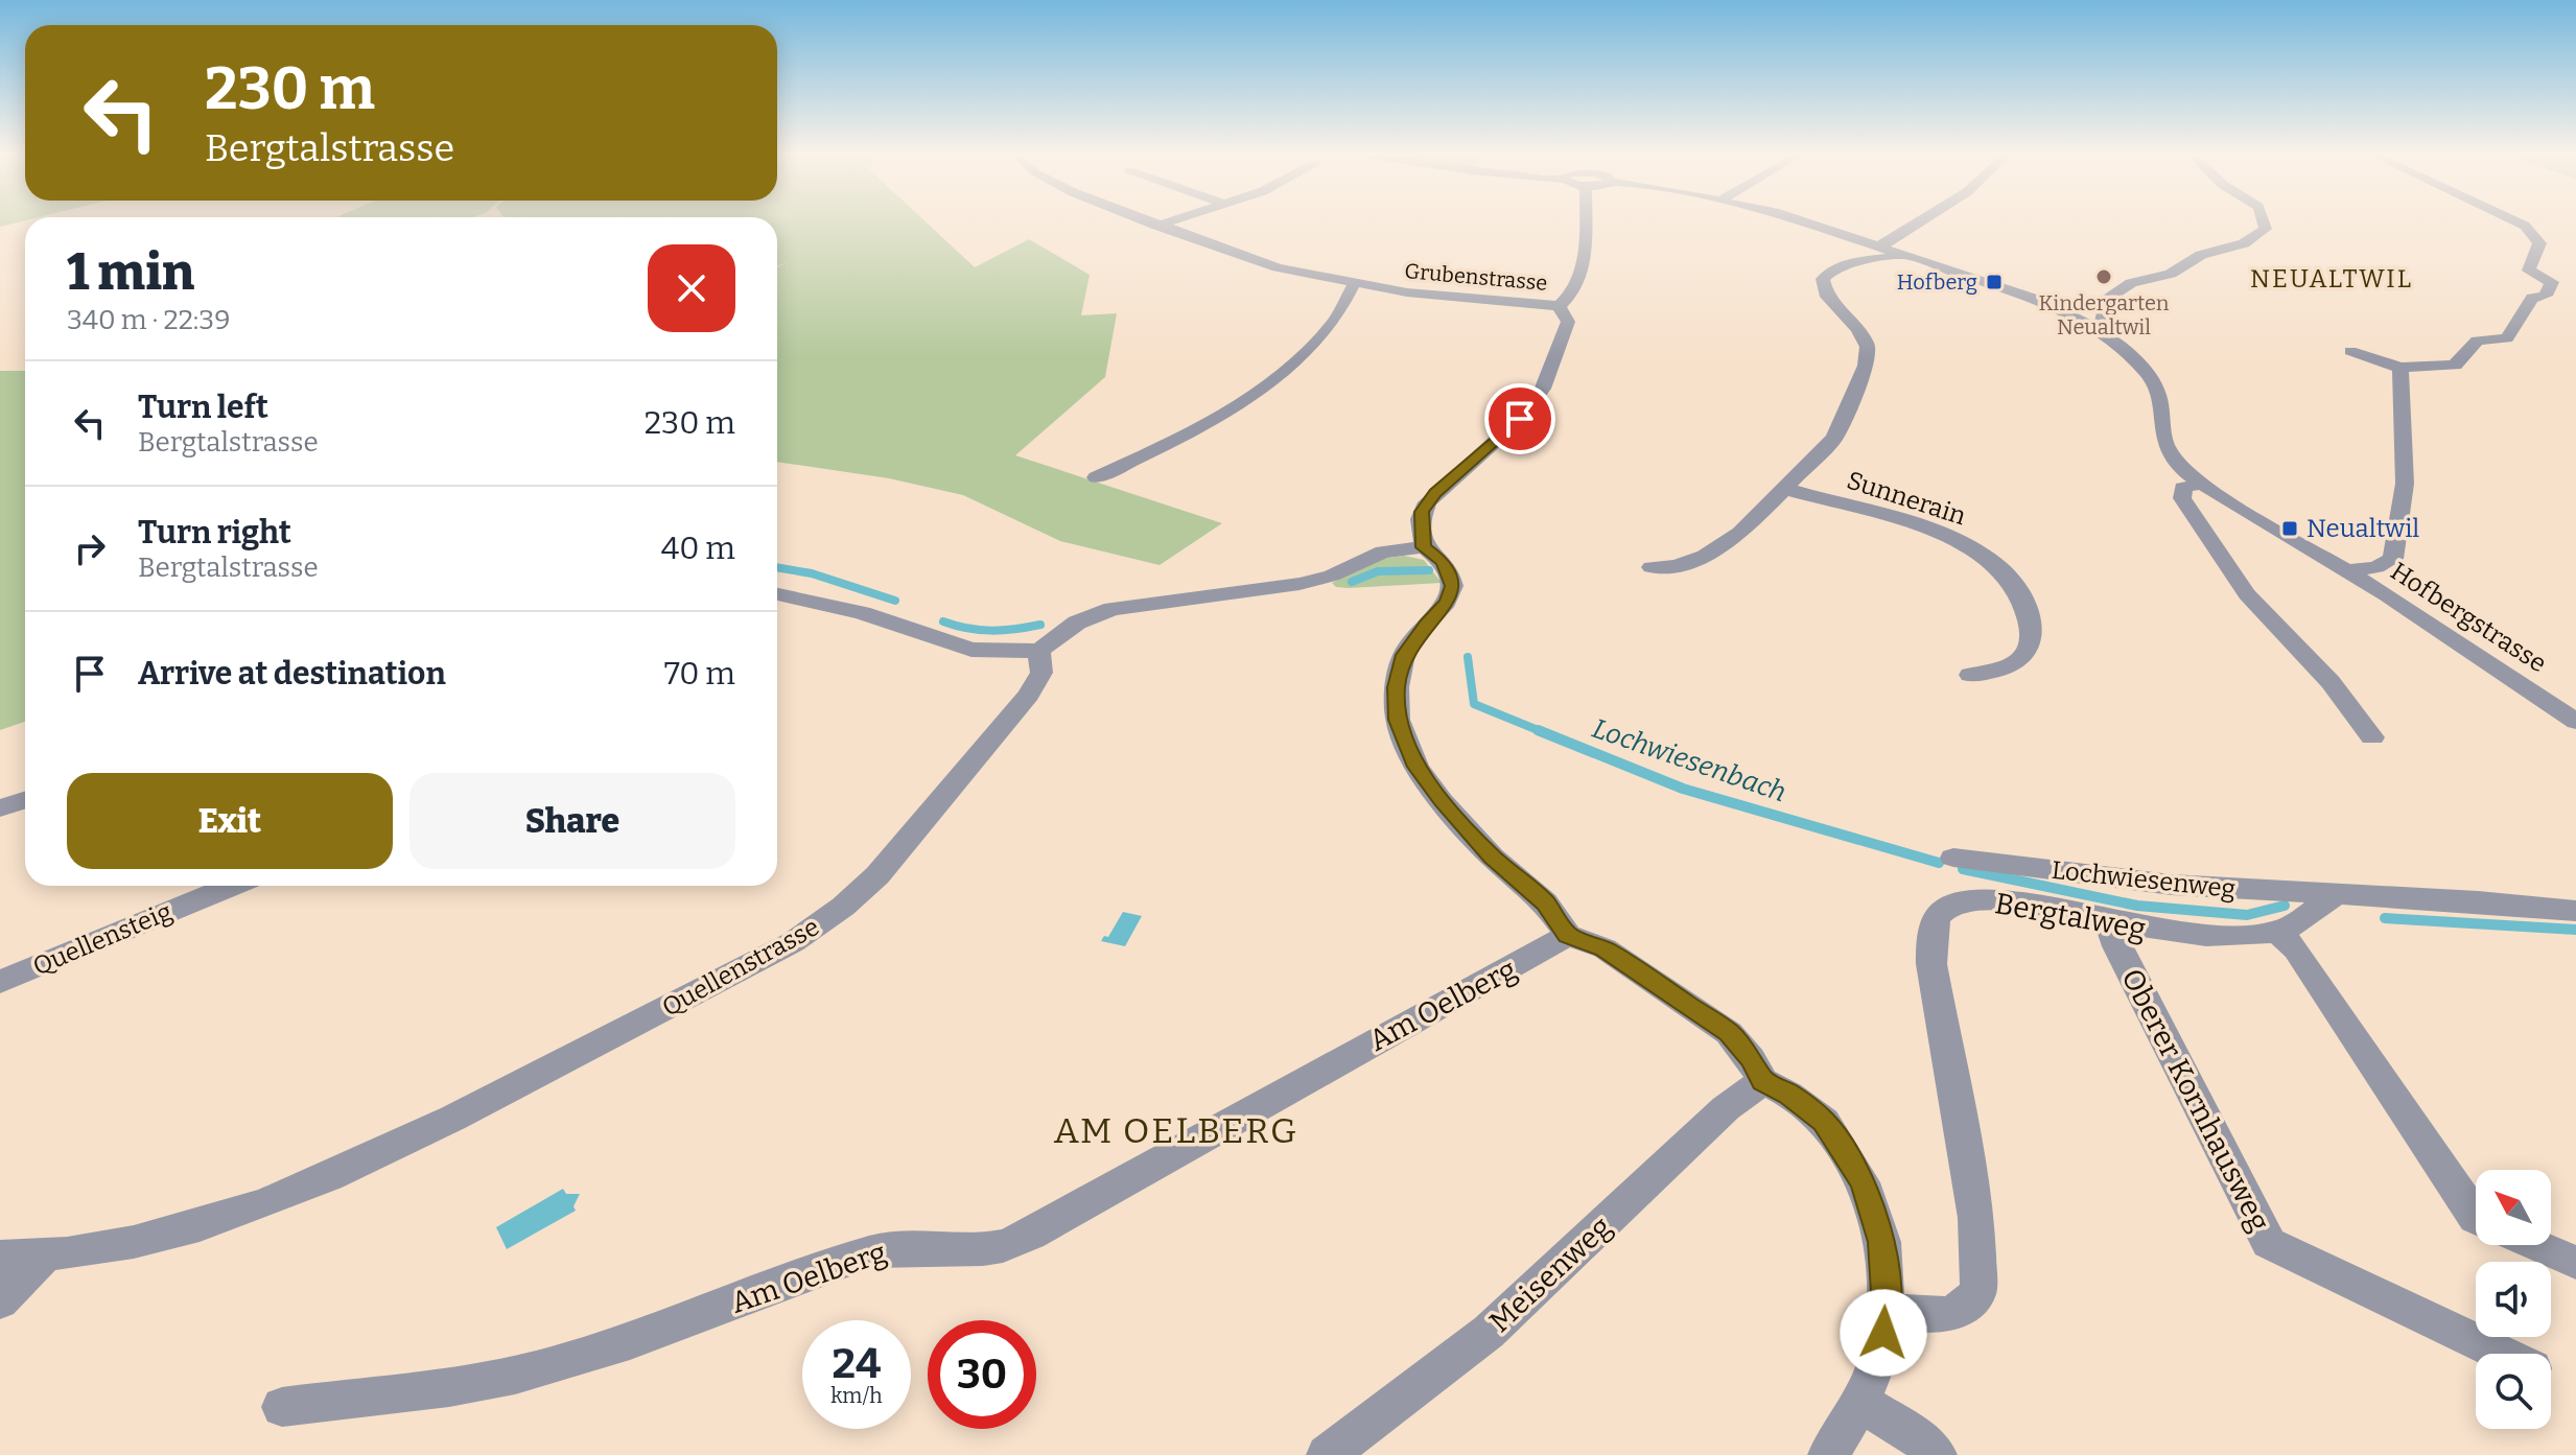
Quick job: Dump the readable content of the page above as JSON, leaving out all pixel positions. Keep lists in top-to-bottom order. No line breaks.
{"streets":{"street":["Grubenstrasse","Sunnerain","Hofbergstrasse","Lochwiesenweg","Bergtalweg","Quellensteig","Quellenstrasse","Am Oelberg","Oberer Kornhausweg","Meisenweg"]},"crossings":[["Lochwiesenweg","Bergtalweg"],["Bergtalweg","Oberer Kornhausweg"]],"districts":["NEUALTWIL","AM OELBERG"],"water":["Lochwiesenbach"],"places":{"other":["Kindergarten Neualtwil"],"transit":["Hofberg","Neualtwil"]},"north":"top left","page":{"turn":["230 m","Bergtalstrasse"],"heading":["1 min","340 m · 22:39"],"list":[{"name":"Turn left","note":"Bergtalstrasse","value":"230 m"},{"name":"Turn right","note":"Bergtalstrasse","value":"40 m"},{"name":"Arrive at destination","value":"70 m"}],"buttons":["Exit","Share"],"speed":"24 km/h","limit":"30"}}
